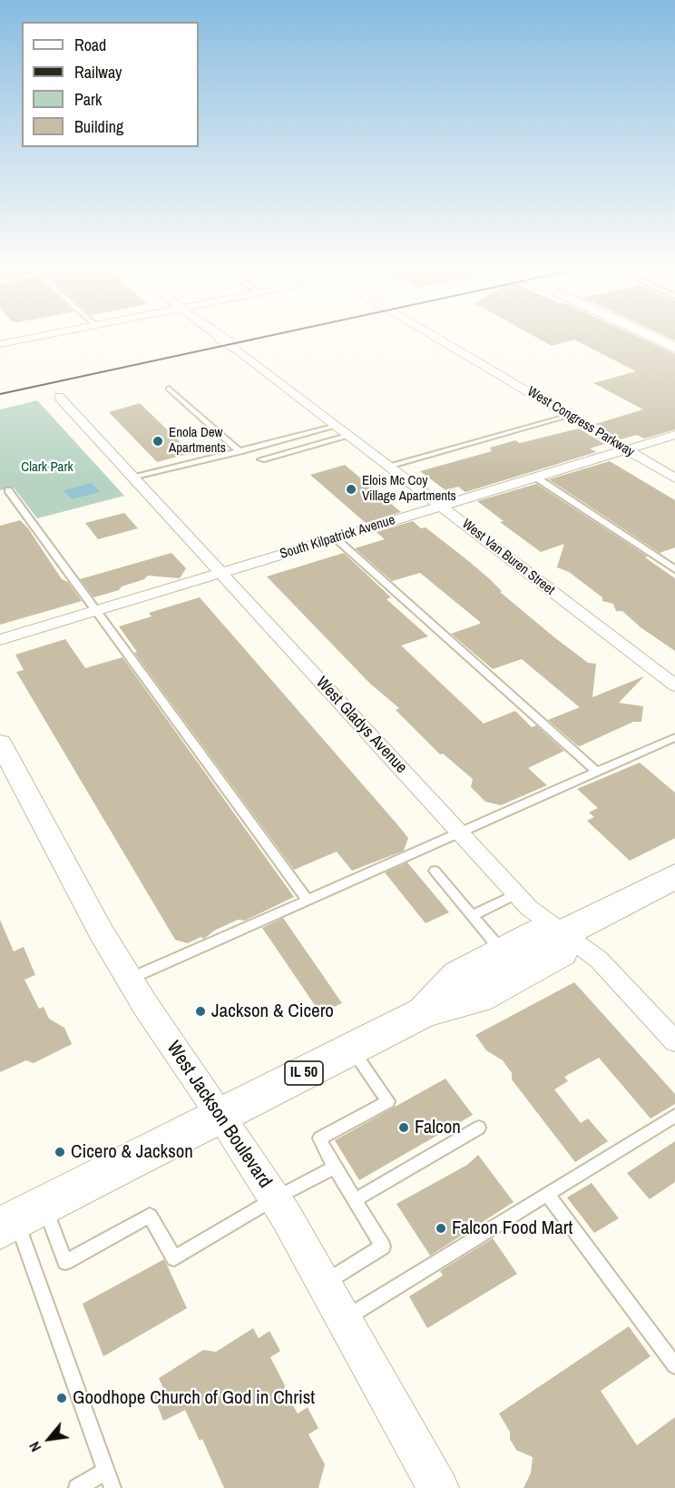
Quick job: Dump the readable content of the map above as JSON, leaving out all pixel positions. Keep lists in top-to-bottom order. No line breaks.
{"streets":{"main road":["IL 50"],"street":["West Congress Parkway","South Kilpatrick Avenue","West Van Buren Street","West Gladys Avenue","West Jackson Boulevard"]},"crossings":[["West Congress Parkway","South Kilpatrick Avenue"],["South Kilpatrick Avenue","West Van Buren Street"],["South Kilpatrick Avenue","West Gladys Avenue"],["West Gladys Avenue","IL 50"],["IL 50","West Jackson Boulevard"]],"parks":["Clark Park"],"places":["Enola Dew Apartments","Elois Mc Coy Village Apartments","Jackson & Cicero","Falcon","Cicero & Jackson","Falcon Food Mart","Goodhope Church of God in Christ"],"legend":["Road","Railway","Park","Building"],"north":"bottom left"}
